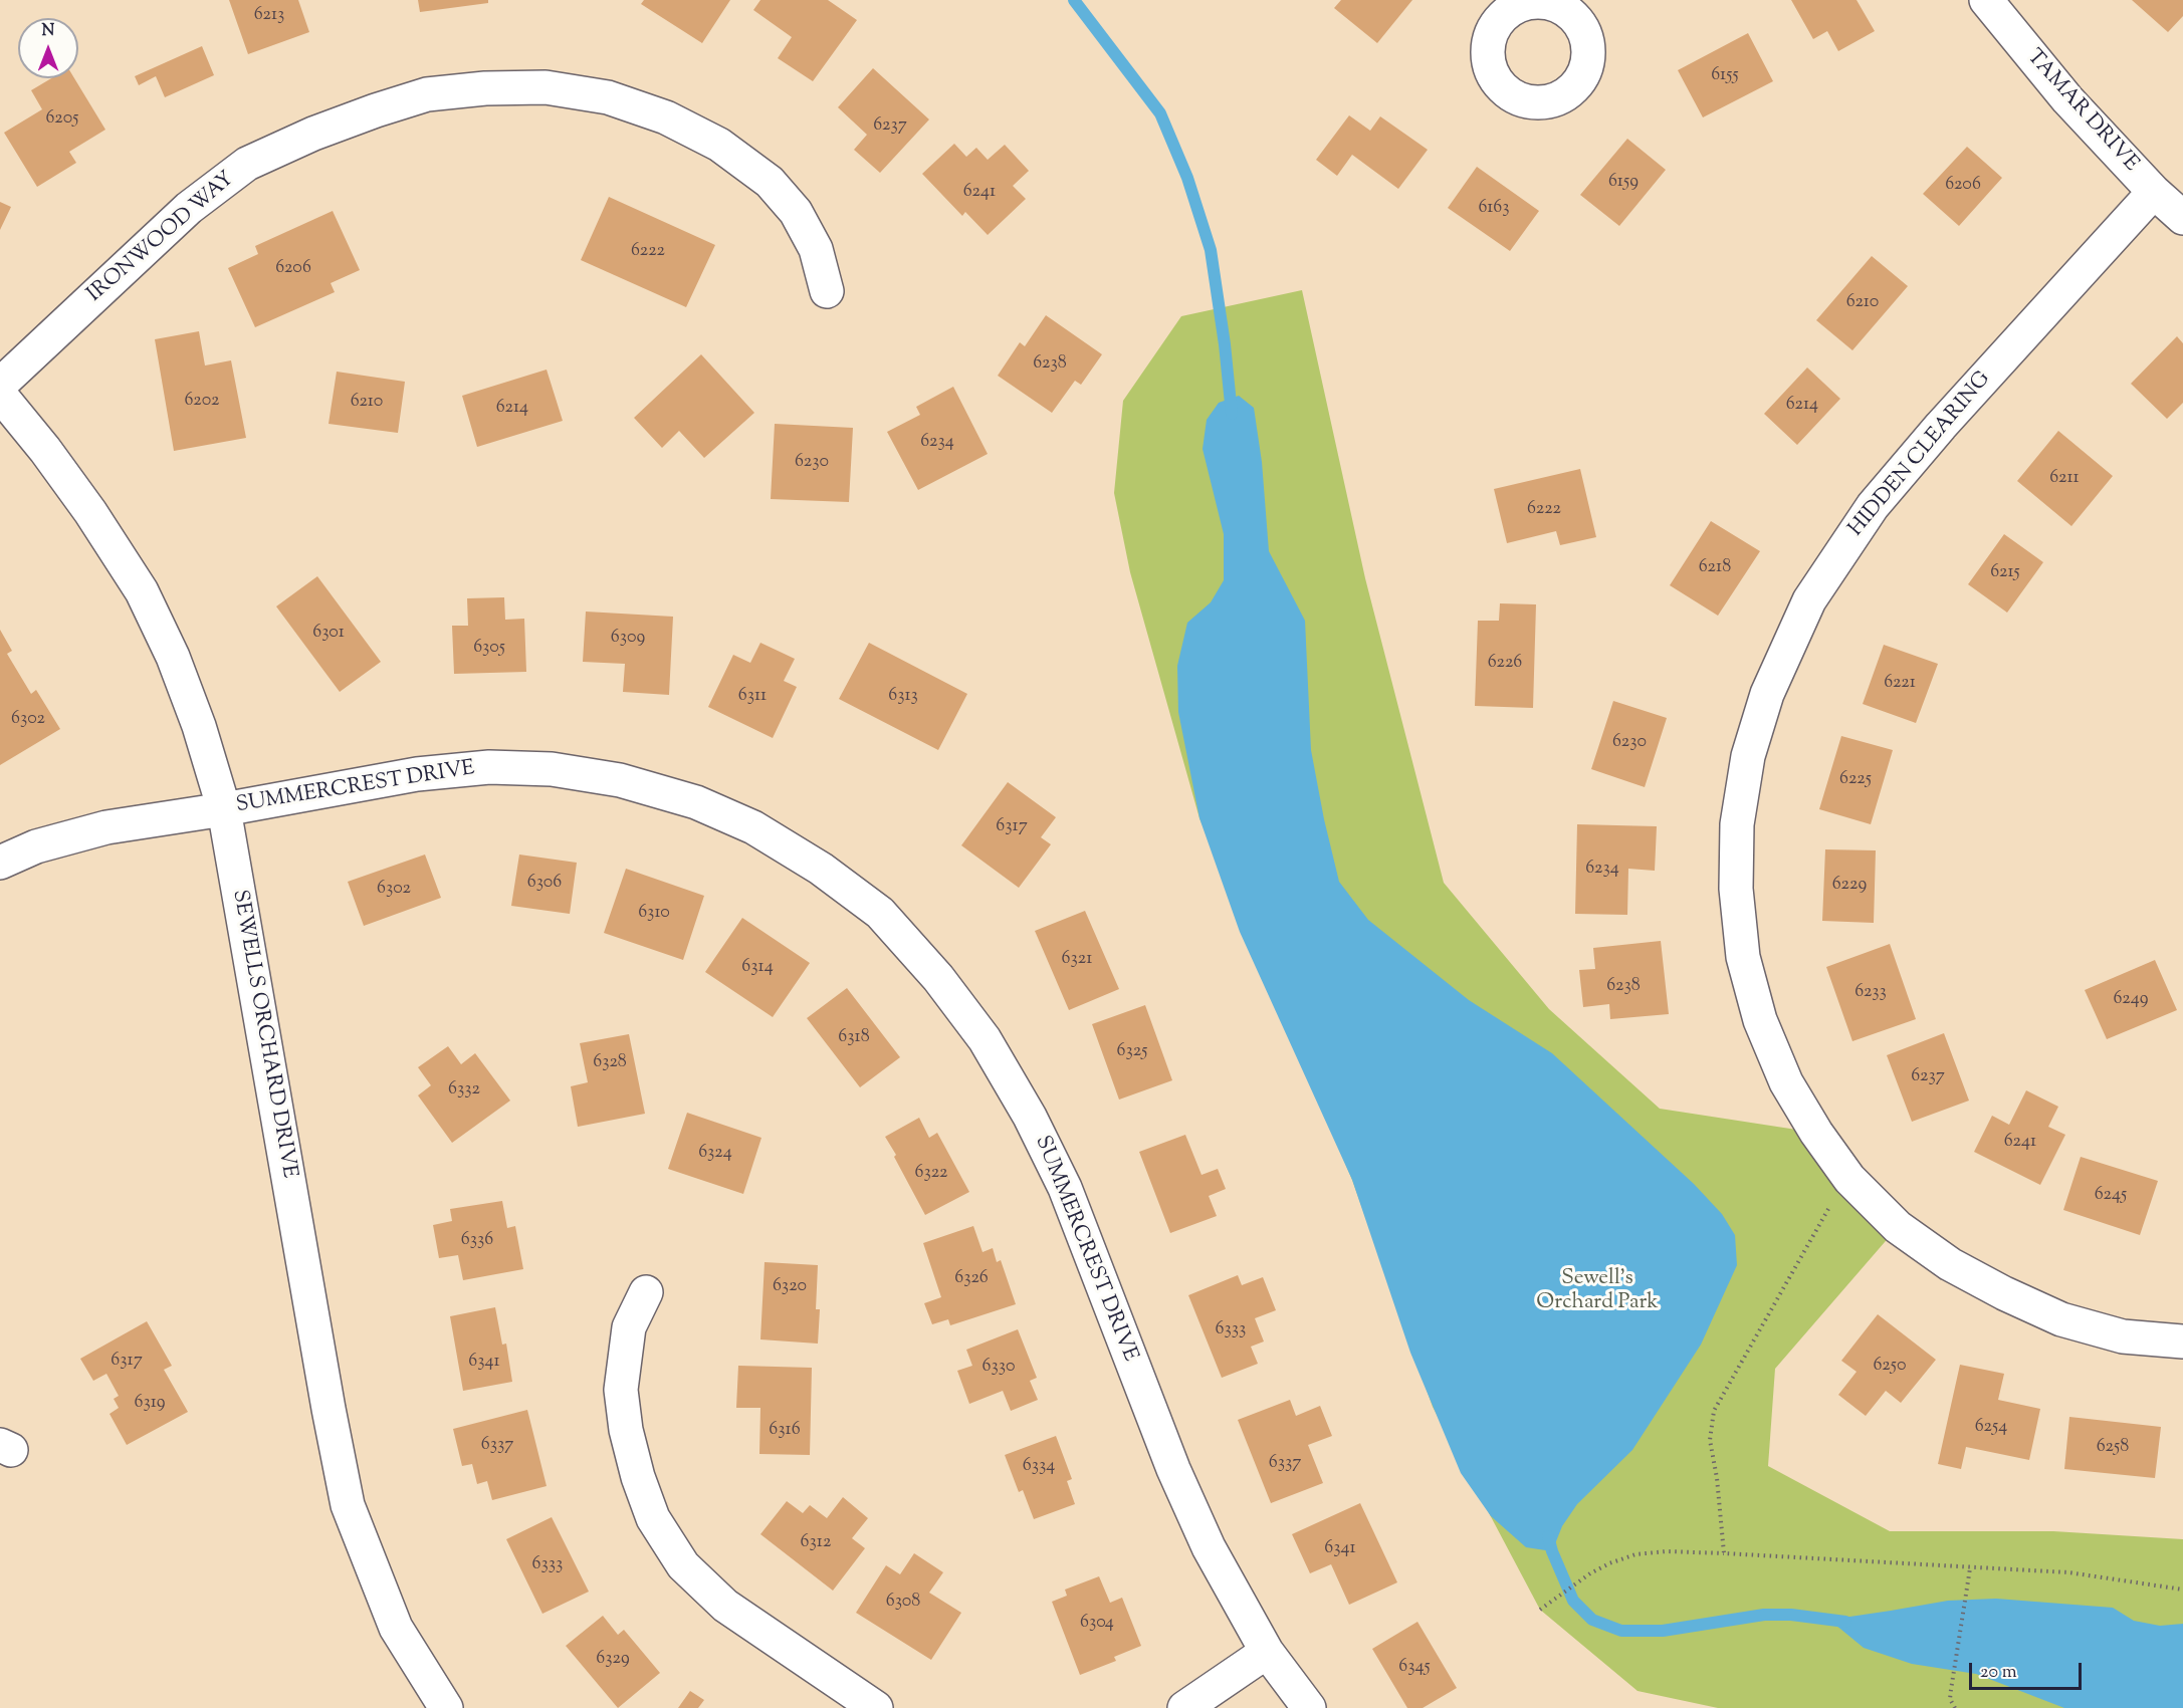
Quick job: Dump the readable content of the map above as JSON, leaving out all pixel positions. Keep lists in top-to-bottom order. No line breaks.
{"streets":{"street":["TAMAR DRIVE","IRONWOOD WAY","HIDDEN CLEARING","SUMMERCREST DRIVE","SEWELLS ORCHARD DRIVE"]},"crossings":[["TAMAR DRIVE","HIDDEN CLEARING"],["SUMMERCREST DRIVE","SEWELLS ORCHARD DRIVE"]],"parks":["Sewell's Orchard Park"],"house_numbers":["6213","6155","6205","6237","6159","6206","6241","6163","6222","6206","6210","6238","6202","6210","6214","6214","6234","6230","6211","6222","6218","6215","6301","6309","6305","6226","6221","6311","6313","6302","6230","6225","6317","6234","6306","6229","6302","6310","6321","6314","6238","6233","6249","6318","6325","6328","6237","6332","6241","6324","6322","6245","6336","6326","6320","6333","6317","6341","6250","6330","6319","6254","6316","6337","6258","6337","6334","6312","6341","6333","6308","6304","6329","6345"],"scale_bar":"20 m","north":"top"}
